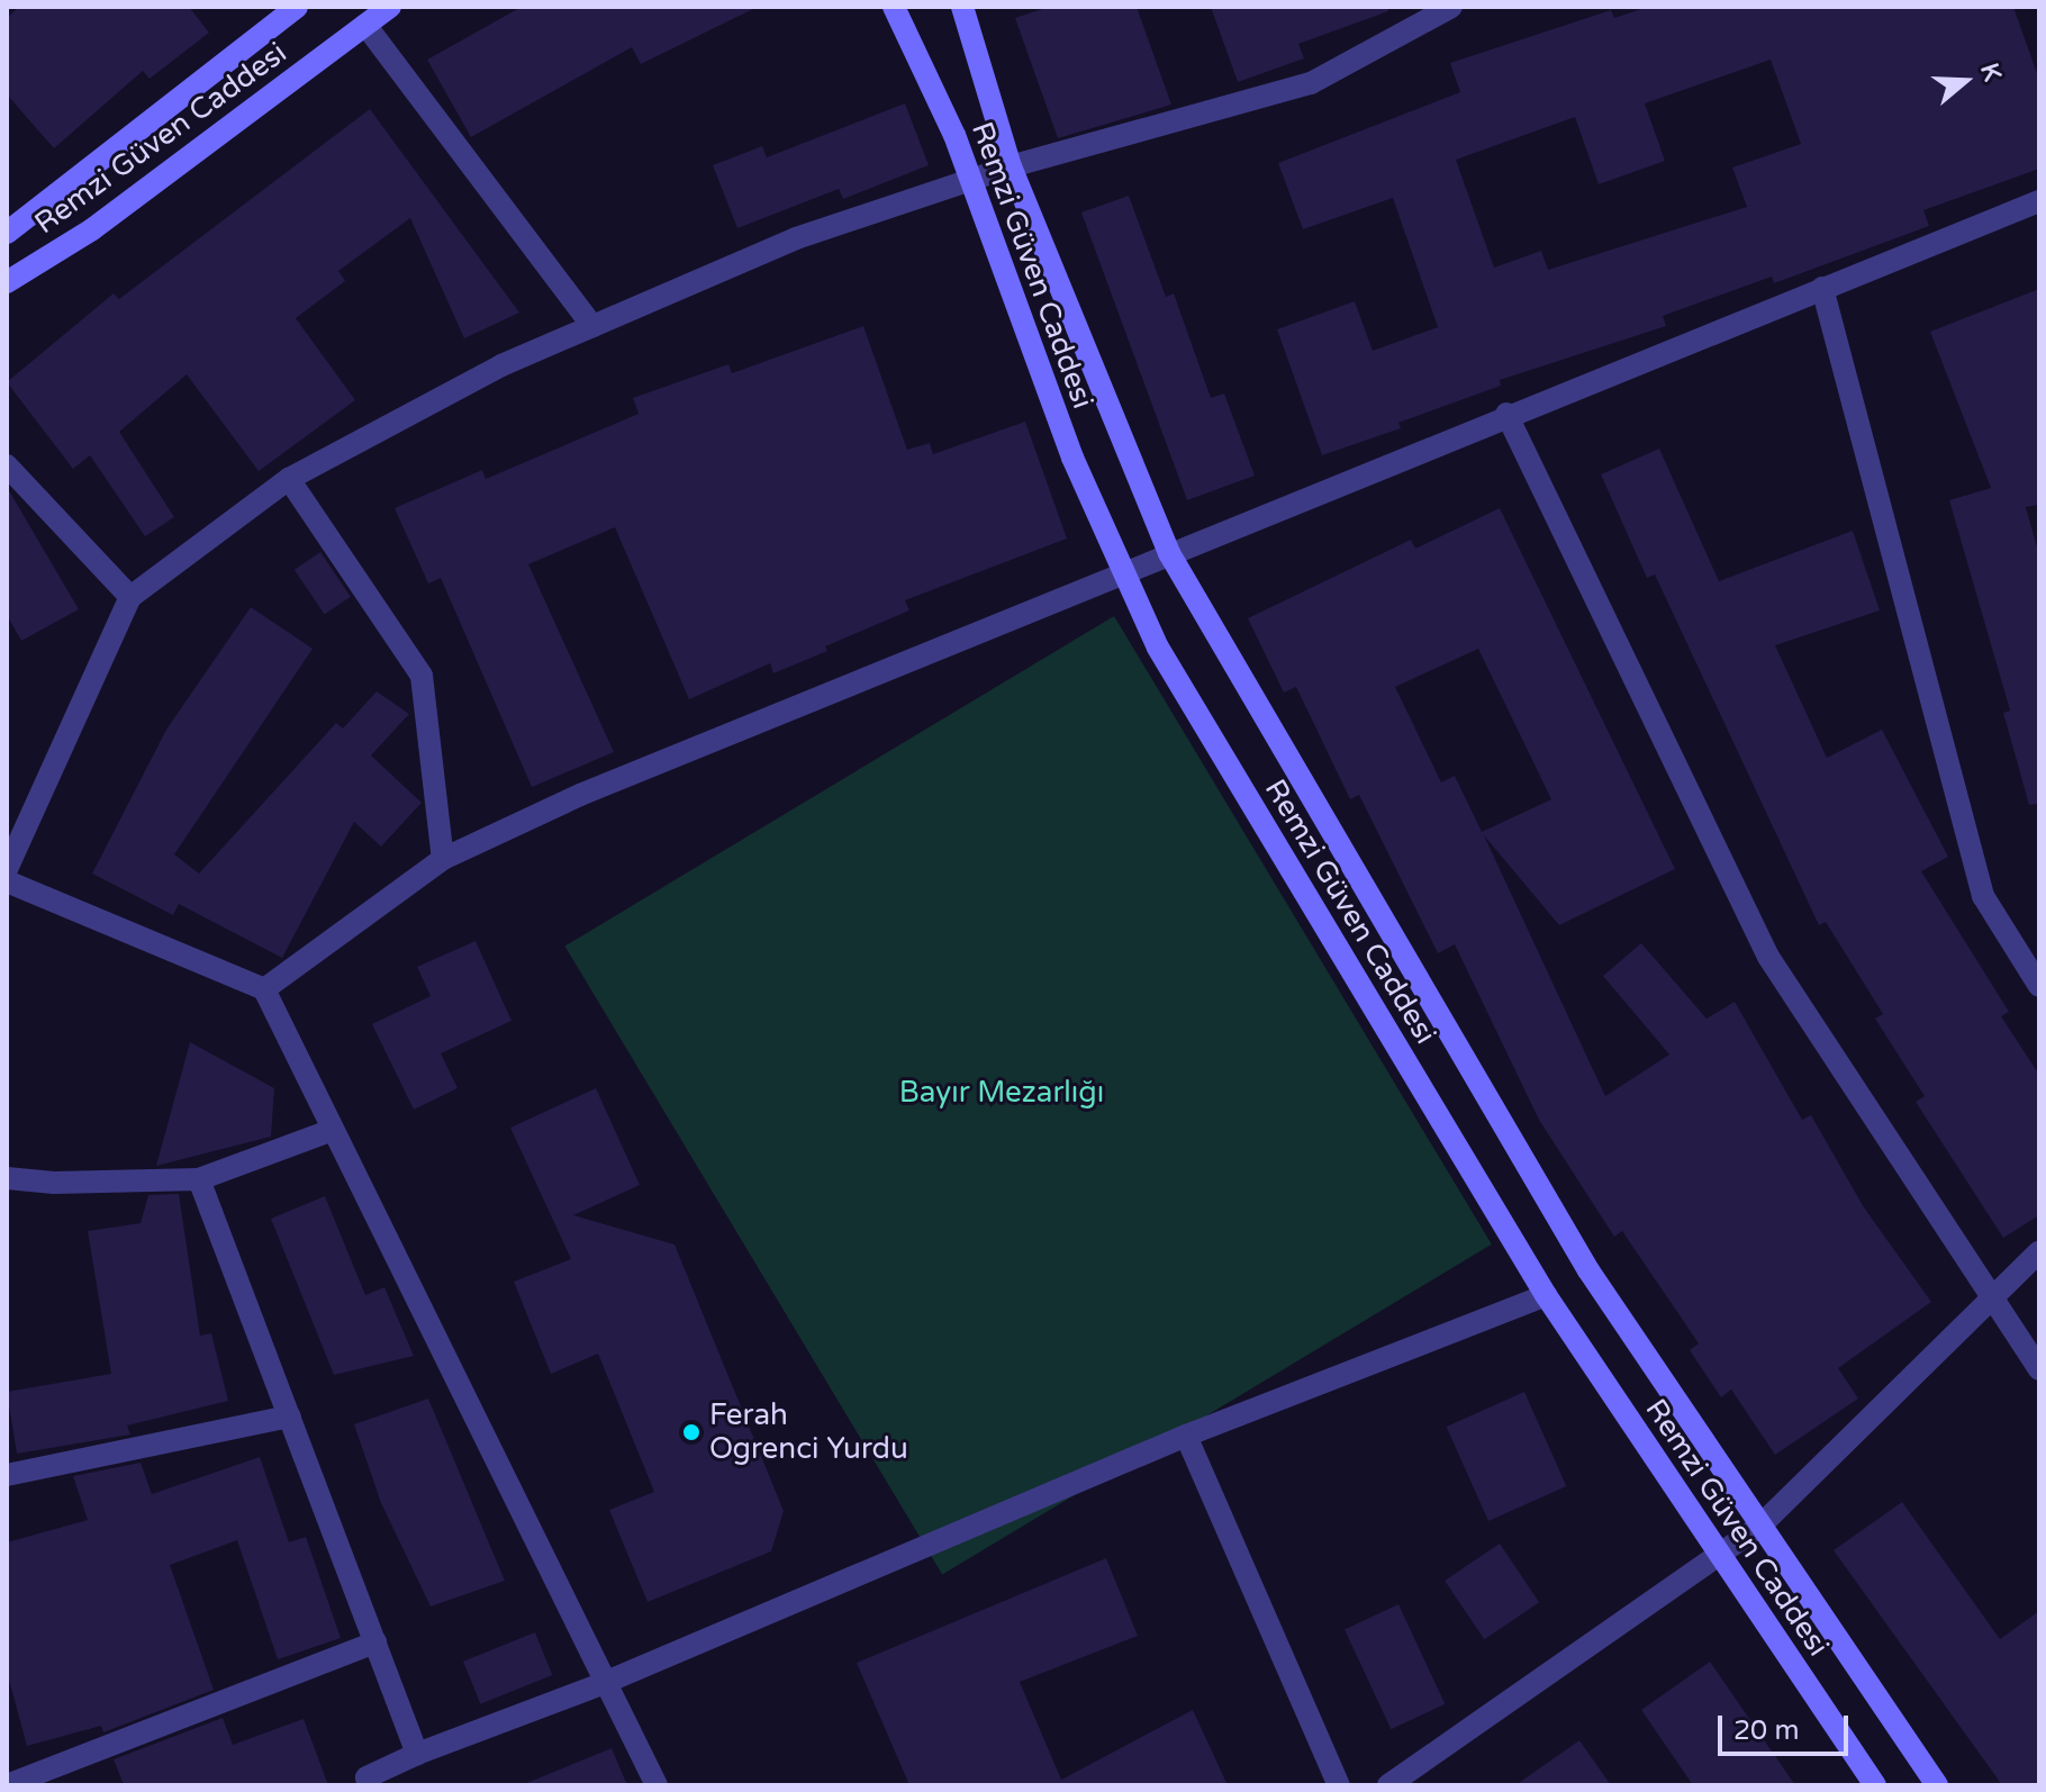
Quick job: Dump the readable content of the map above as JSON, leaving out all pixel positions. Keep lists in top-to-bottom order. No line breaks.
{"streets":{"main road":["Remzi Güven Caddesi"]},"parks":["Bayır Mezarlığı"],"places":["Ferah Ogrenci Yurdu"],"scale_bar":"20 m","north":"right"}
